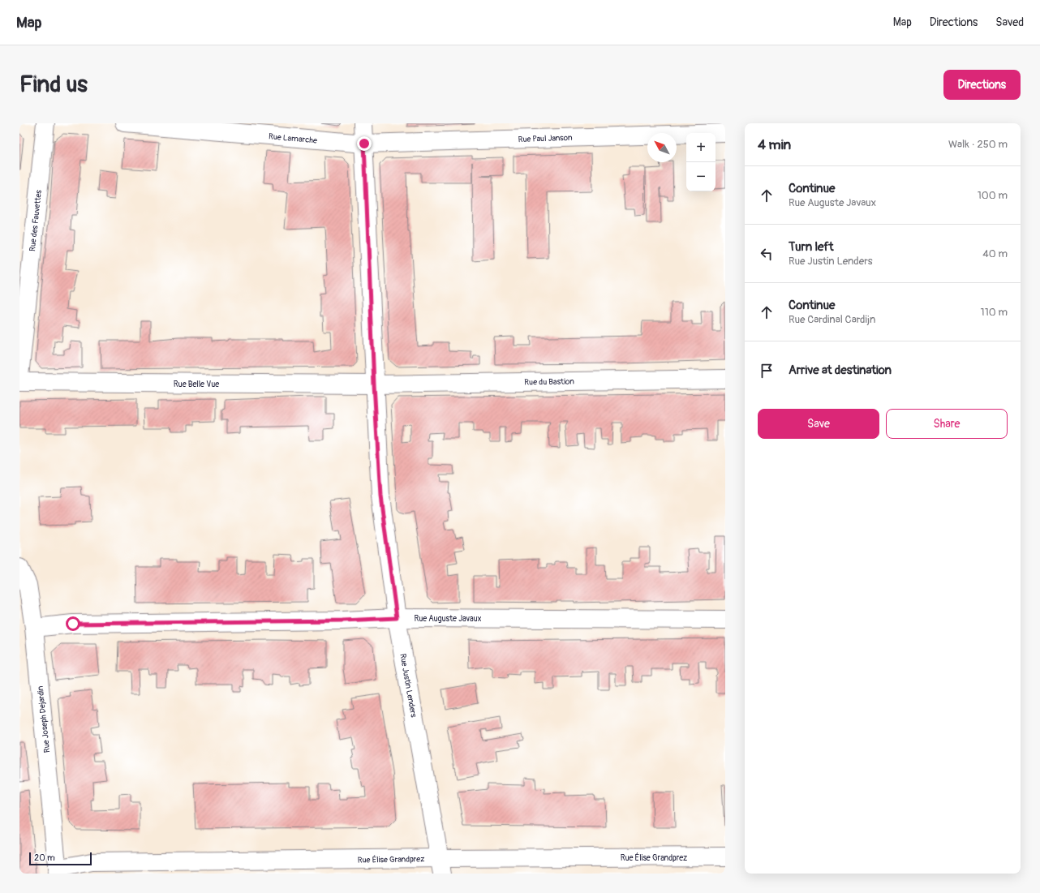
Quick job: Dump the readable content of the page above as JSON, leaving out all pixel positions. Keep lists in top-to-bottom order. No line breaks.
{"streets":{"street":["Rue Lamarche","Rue Paul Janson","Rue des Fauvettes","Rue du Bastion","Rue Belle Vue","Rue Auguste Javaux","Rue Justin Lenders","Rue Joseph Dejardin","Rue Élise Grandprez"]},"crossings":[["Rue Lamarche","Rue Paul Janson"],["Rue Lamarche","Rue Justin Lenders"],["Rue Paul Janson","Rue Justin Lenders"],["Rue du Bastion","Rue Belle Vue"],["Rue du Bastion","Rue Justin Lenders"],["Rue Belle Vue","Rue Justin Lenders"],["Rue Auguste Javaux","Rue Justin Lenders"],["Rue Auguste Javaux","Rue Joseph Dejardin"],["Rue Justin Lenders","Rue Élise Grandprez"],["Rue Joseph Dejardin","Rue Élise Grandprez"]],"scale_bar":"20 m","north":"top left","page":{"header":"Map","nav":["Map","Directions","Saved"],"buttons":["Directions",["Save","Share"]],"title":"Find us","heading":["4 min","Walk · 250 m"],"map_buttons":["+","−"],"list":[["Continue","Rue Auguste Javaux","100 m"],["Turn left","Rue Justin Lenders","40 m"],["Continue","Rue Cardinal Cardijn","110 m"],"Arrive at destination"],"scale":"20 m"}}
